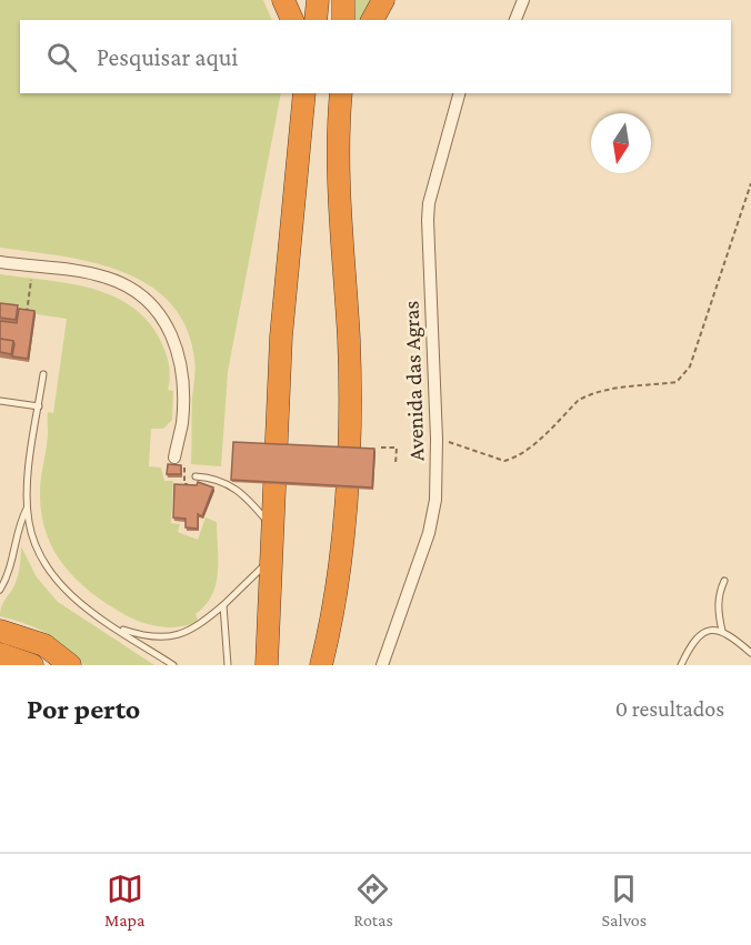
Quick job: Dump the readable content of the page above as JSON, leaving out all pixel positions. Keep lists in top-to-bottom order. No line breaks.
{"streets":{"street":["Avenida das Agras"]},"north":"bottom","page":{"search":"Pesquisar aqui","heading":["Por perto","0 resultados"],"nav":["Mapa","Rotas","Salvos"]}}
